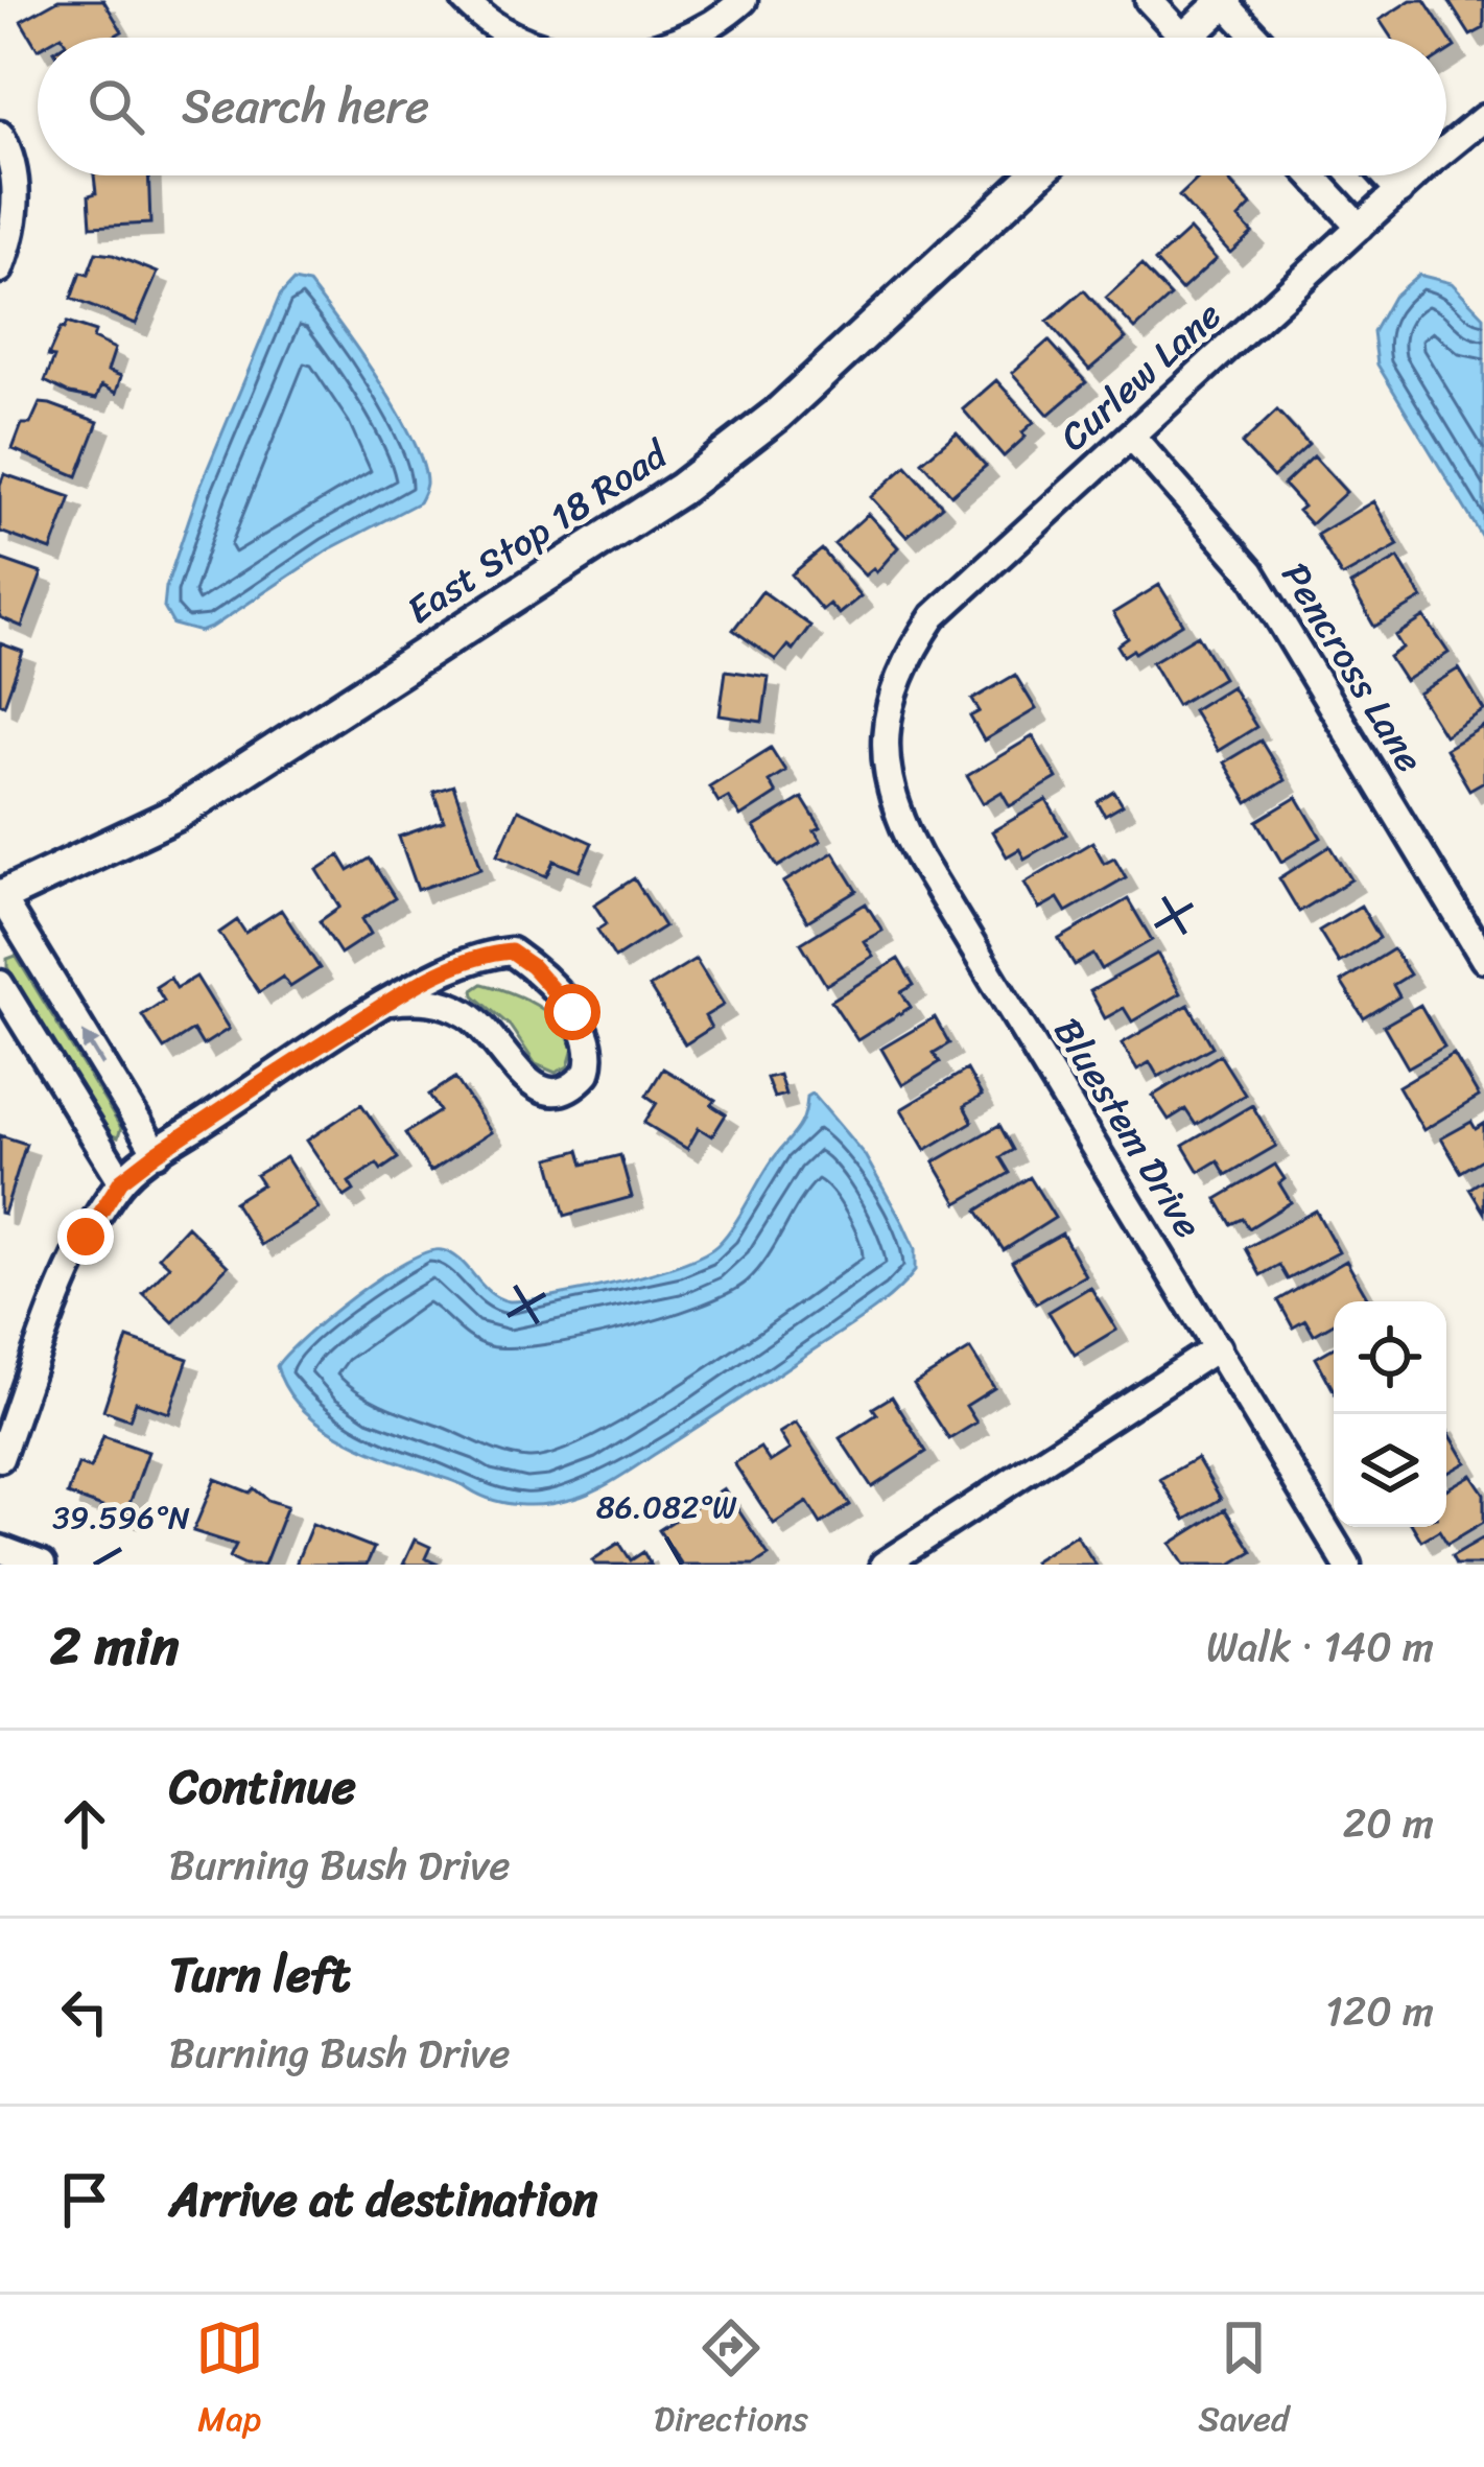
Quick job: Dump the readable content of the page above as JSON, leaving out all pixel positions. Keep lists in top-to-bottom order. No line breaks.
{"streets":{"street":["Curlew Lane","East Stop 18 Road","Pencross Lane","Bluestem Drive"]},"crossings":[["Curlew Lane","Pencross Lane"],["Curlew Lane","Bluestem Drive"]],"page":{"search":"Search here","heading":["2 min","Walk · 140 m"],"list":[["Continue","Burning Bush Drive","20 m"],["Turn left","Burning Bush Drive","120 m"],"Arrive at destination"],"nav":["Map","Directions","Saved"]},"coordinates":["86.082°W","39.596°N"]}
